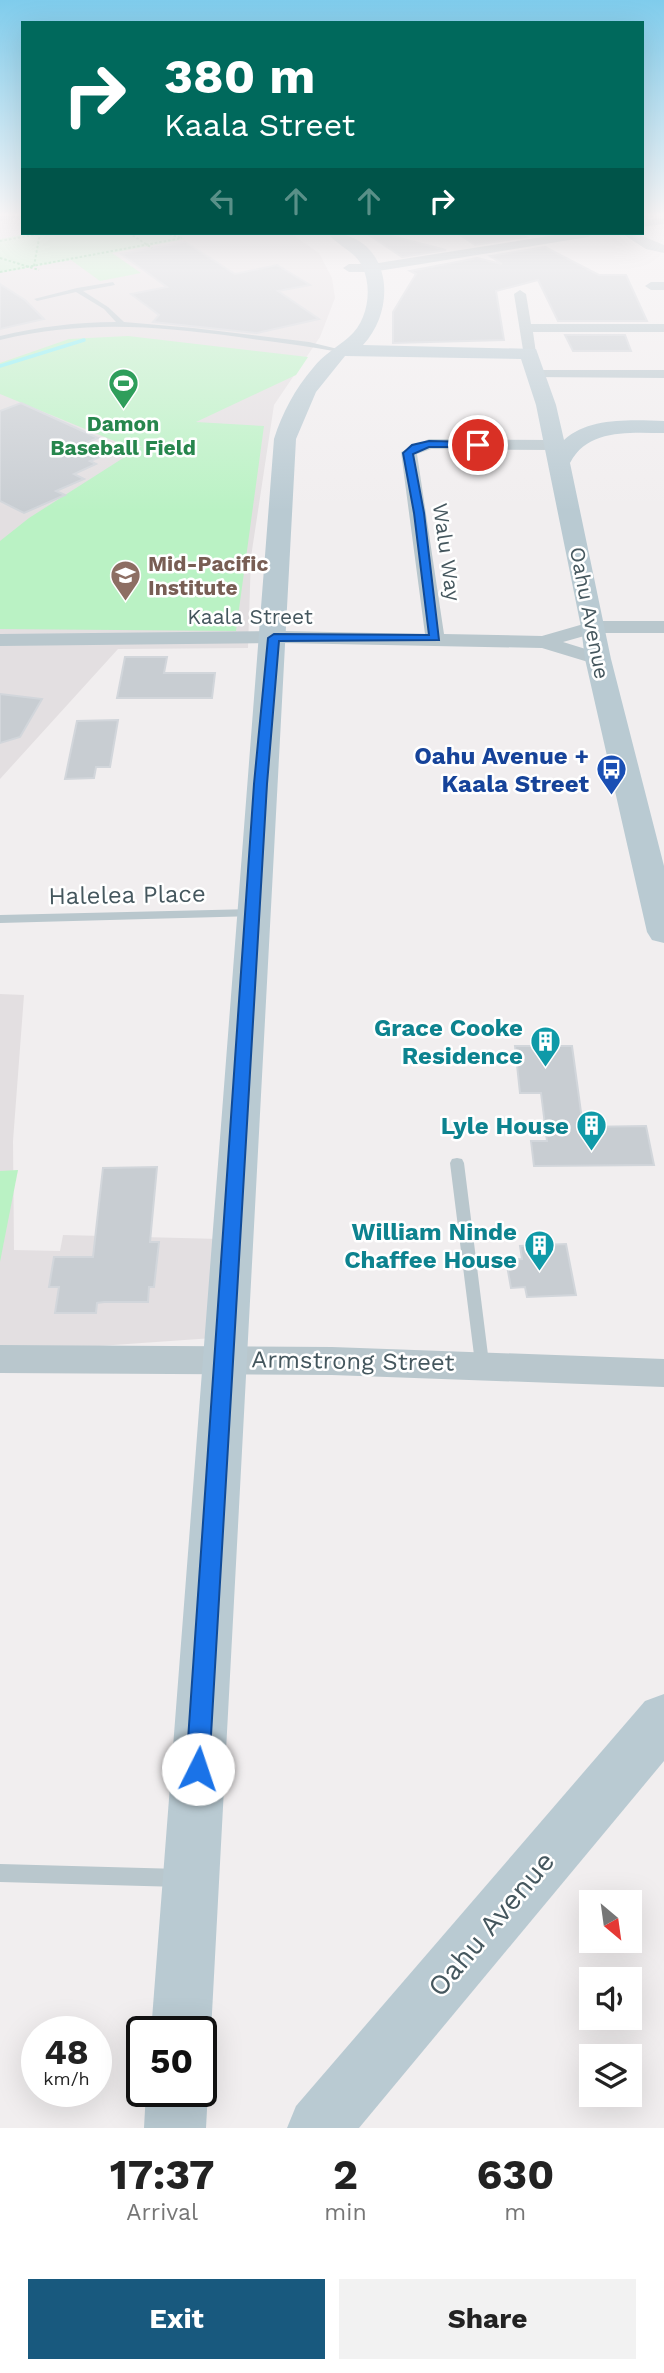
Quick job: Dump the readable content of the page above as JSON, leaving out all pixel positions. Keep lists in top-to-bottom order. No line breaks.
{"streets":{"main road":["Oahu Avenue"],"street":["Walu Way","Kaala Street","Armstrong Street"],"lane":["Halelea Place"]},"crossings":[["Walu Way","Oahu Avenue"],["Walu Way","Kaala Street"],["Oahu Avenue","Kaala Street"]],"places":{"sports":["Damon Baseball Field"],"school or university":["Mid-Pacific Institute"],"bus stop":["Oahu Avenue + Kaala Street"],"building":["Grace Cooke Residence","Lyle House","William Ninde Chaffee House"]},"north":"bottom right","page":{"turn":["380 m","Kaala Street"],"speed":"48 km/h","limit":"50","eta":["17:37","Arrival","2","min","630","m"],"buttons":["Exit","Share"]}}
